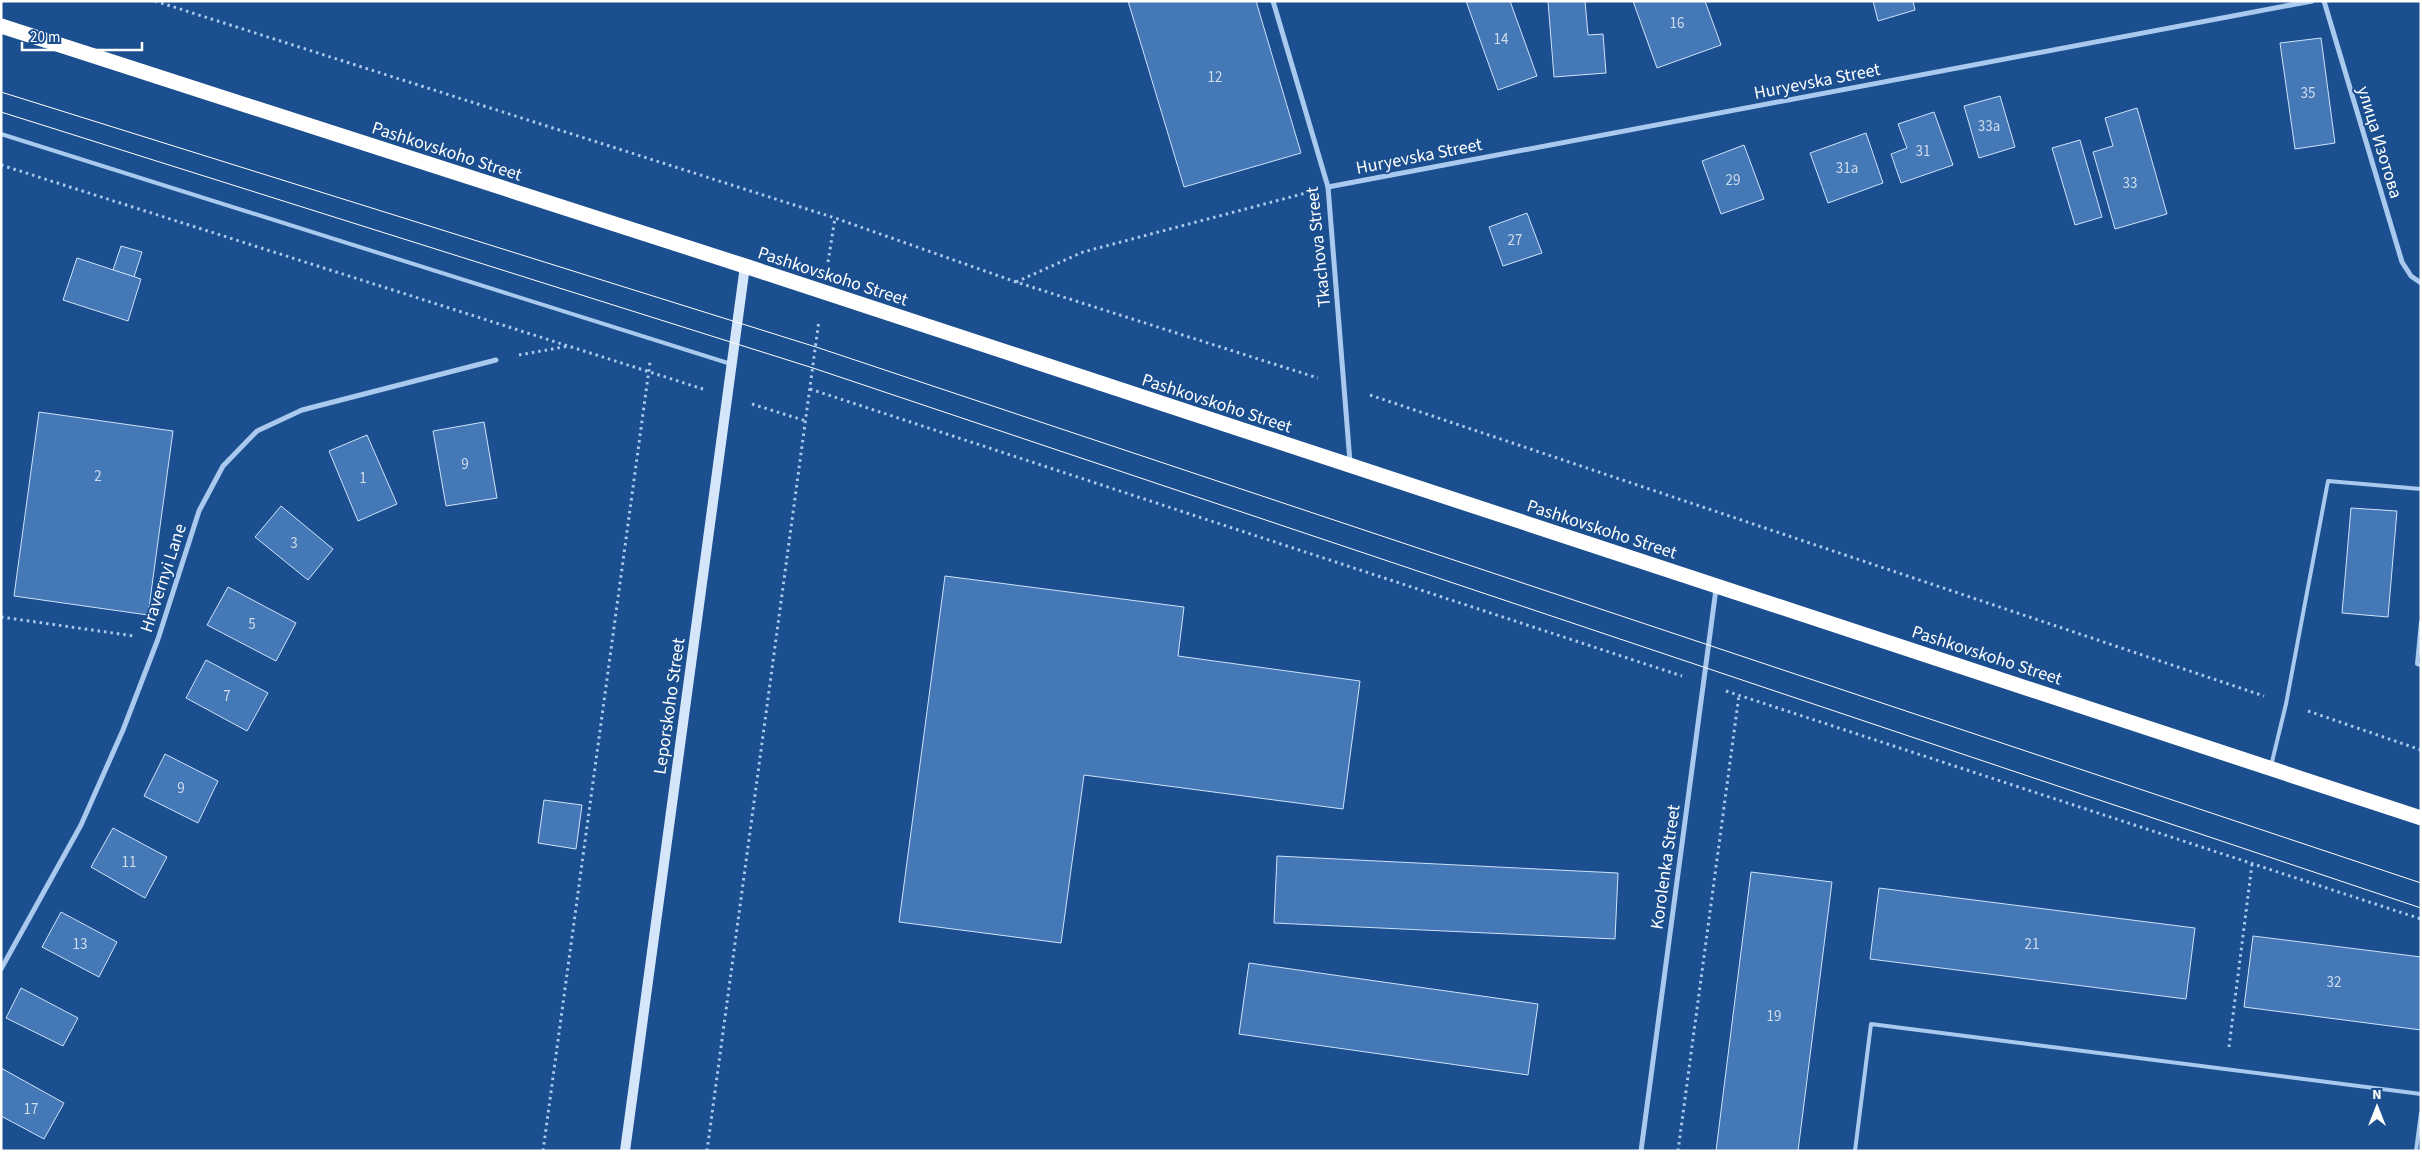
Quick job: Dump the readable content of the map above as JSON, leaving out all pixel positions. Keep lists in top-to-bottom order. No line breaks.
{"streets":{"highway":["Pashkovskoho Street"],"main road":["Leporskoho Street"],"street":["Huryevska Street","улица Изотова","Tkachova Street","Hravernyi Lane","Korolenka Street"]},"crossings":[["Huryevska Street","Tkachova Street"],["Pashkovskoho Street","Tkachova Street"],["Pashkovskoho Street","Leporskoho Street"],["Pashkovskoho Street","Korolenka Street"]],"house_numbers":["16","14","12","35","33а","31","31а","29","33","27","9","2","1","3","5","7","9","11","13","21","32","19","17"],"scale_bar":"20 m","north":"top"}
